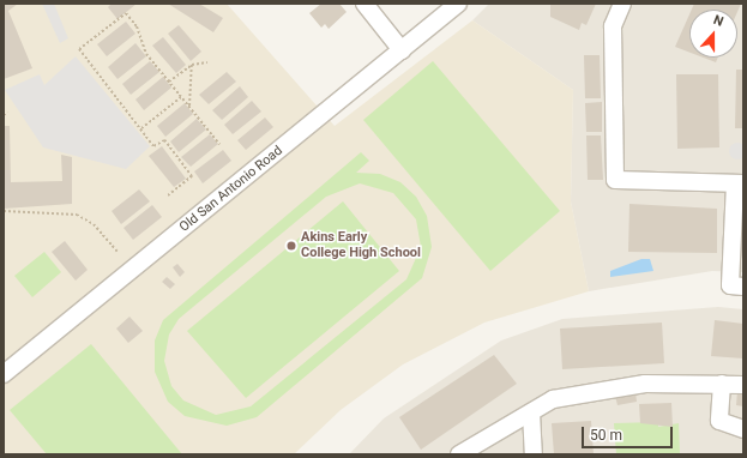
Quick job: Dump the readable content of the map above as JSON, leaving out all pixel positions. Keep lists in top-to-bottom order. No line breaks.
{"streets":{"street":["Old San Antonio Road"]},"places":["Akins Early College High School"],"scale_bar":"50 m","north":"top"}
